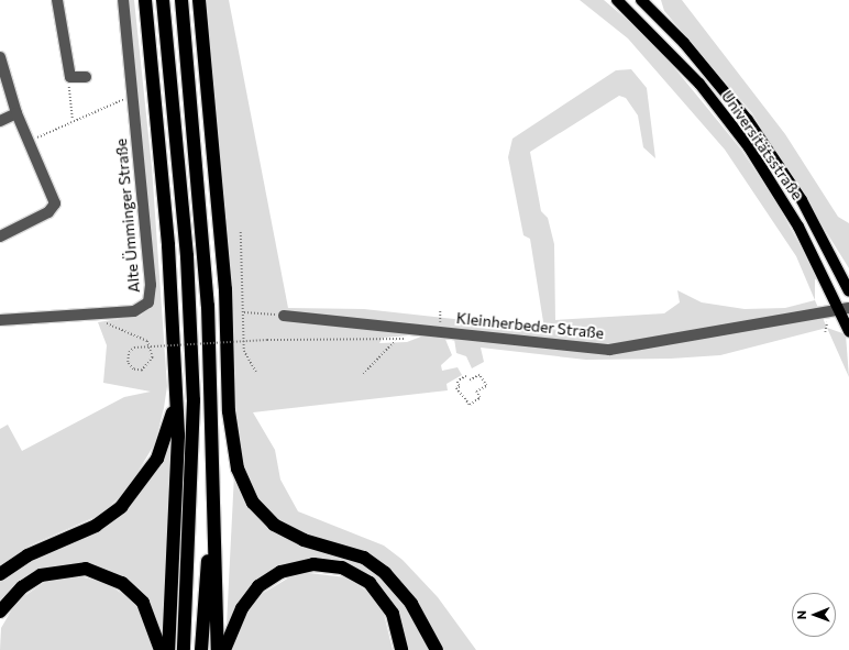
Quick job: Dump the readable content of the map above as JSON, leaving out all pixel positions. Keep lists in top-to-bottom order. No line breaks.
{"streets":{"main road":["Universitätsstraße"],"street":["Alte Ümminger Straße","Kleinherbeder Straße"]},"crossings":[["Universitätsstraße","Kleinherbeder Straße"]],"north":"left"}
